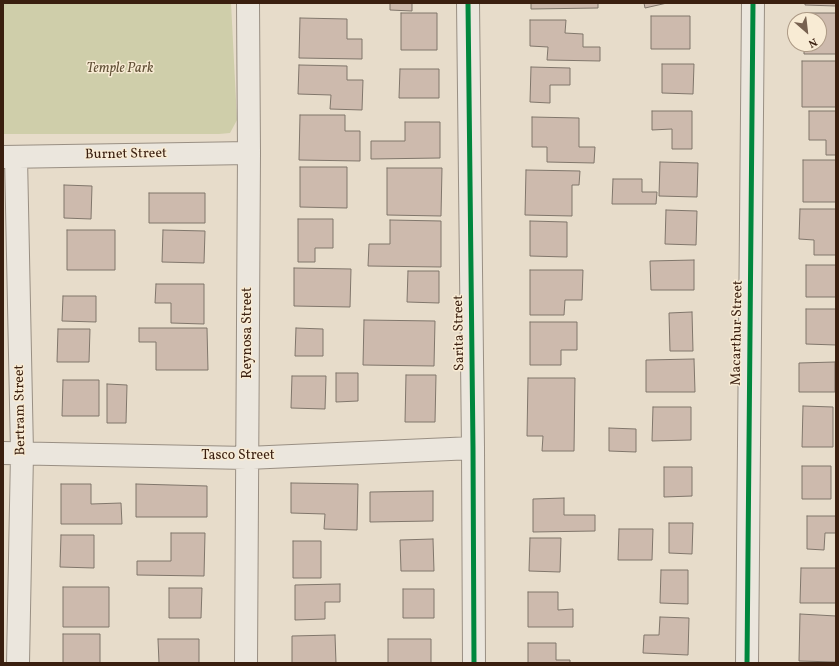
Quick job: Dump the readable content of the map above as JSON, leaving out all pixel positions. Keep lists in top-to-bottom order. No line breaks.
{"streets":{"street":["Burnet Street","Reynosa Street","Sarita Street","Macarthur Street","Bertram Street","Tasco Street"]},"crossings":[["Burnet Street","Reynosa Street"],["Burnet Street","Bertram Street"],["Reynosa Street","Tasco Street"],["Sarita Street","Tasco Street"],["Bertram Street","Tasco Street"]],"parks":["Temple Park"],"north":"bottom right"}
